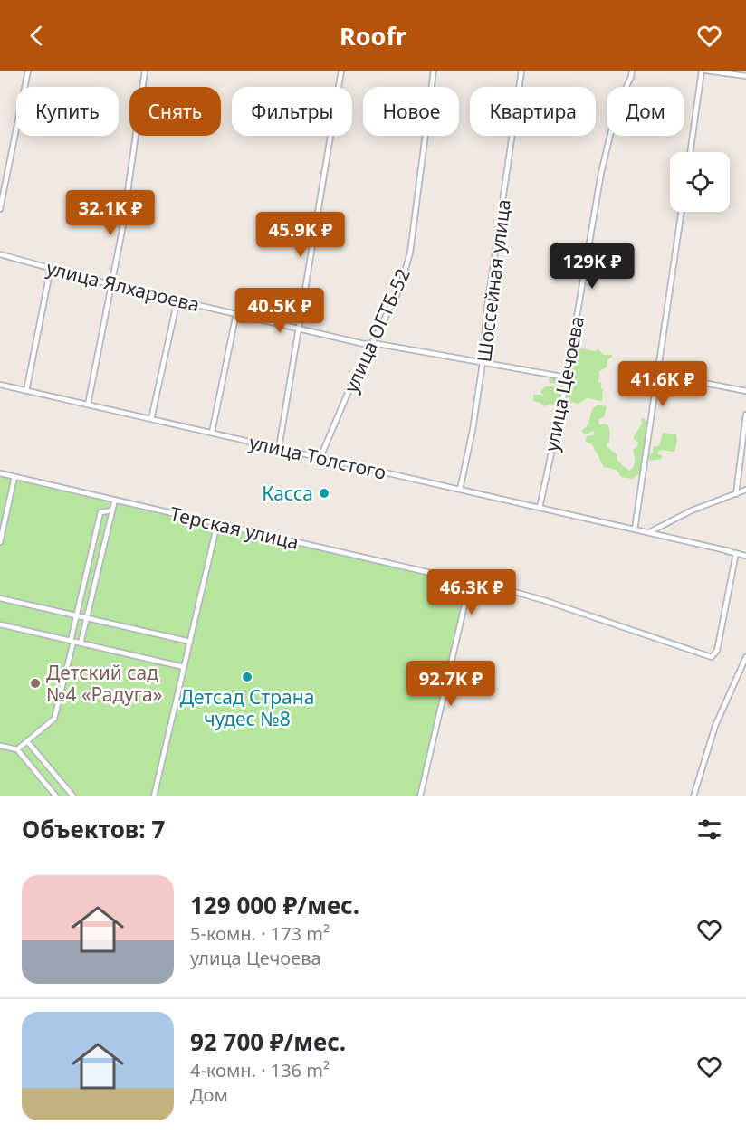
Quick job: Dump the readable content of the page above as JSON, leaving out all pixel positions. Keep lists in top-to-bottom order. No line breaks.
{"streets":{"street":["Шоссейная улица","улица Ялхароева","улица ОГТБ-52","улица Цечоева","улица Толстого","Терская улица"]},"crossings":[["Шоссейная улица","улица Ялхароева"],["Шоссейная улица","улица Толстого"],["улица Ялхароева","улица ОГТБ-52"],["улица Ялхароева","улица Цечоева"],["улица ОГТБ-52","улица Толстого"],["улица Цечоева","улица Толстого"]],"places":["Касса","Детсад Страна чудес №8","Детский сад №4 «Радуга»"],"page":{"header":"Roofr","chip":["Купить","Снять","Фильтры","Новое","Квартира","Дом"],"price":["32.1K ₽","45.9K ₽","129K ₽","40.5K ₽","41.6K ₽","46.3K ₽","92.7K ₽"],"heading":"Объектов: 7","list":[{"name":"129 000 ₽/мес.","note":"5-комн. · 173 m² · улица Цечоева"},{"name":"92 700 ₽/мес.","note":"4-комн. · 136 m² · Дом"}]}}
